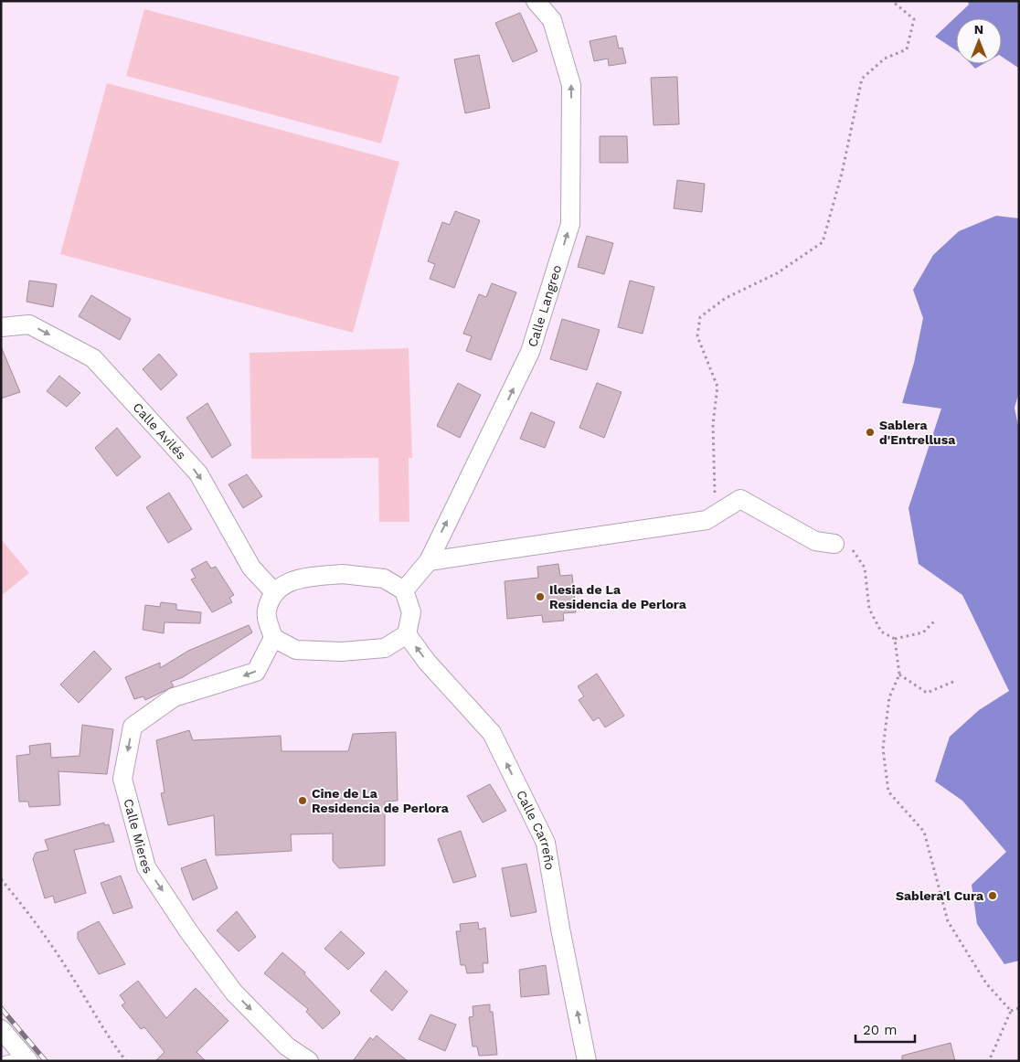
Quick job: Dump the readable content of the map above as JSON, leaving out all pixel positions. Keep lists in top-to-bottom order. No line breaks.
{"streets":{"street":["Calle Langreo","Calle Avilés","Calle Carreño","Calle Mieres"]},"one_way":["Calle Langreo","Calle Avilés","Calle Carreño"],"places":["Sablera d'Entrellusa","Ilesia de La Residencia de Perlora","Cine de La Residencia de Perlora","Sablera'l Cura"],"scale_bar":"20 m","north":"top"}
